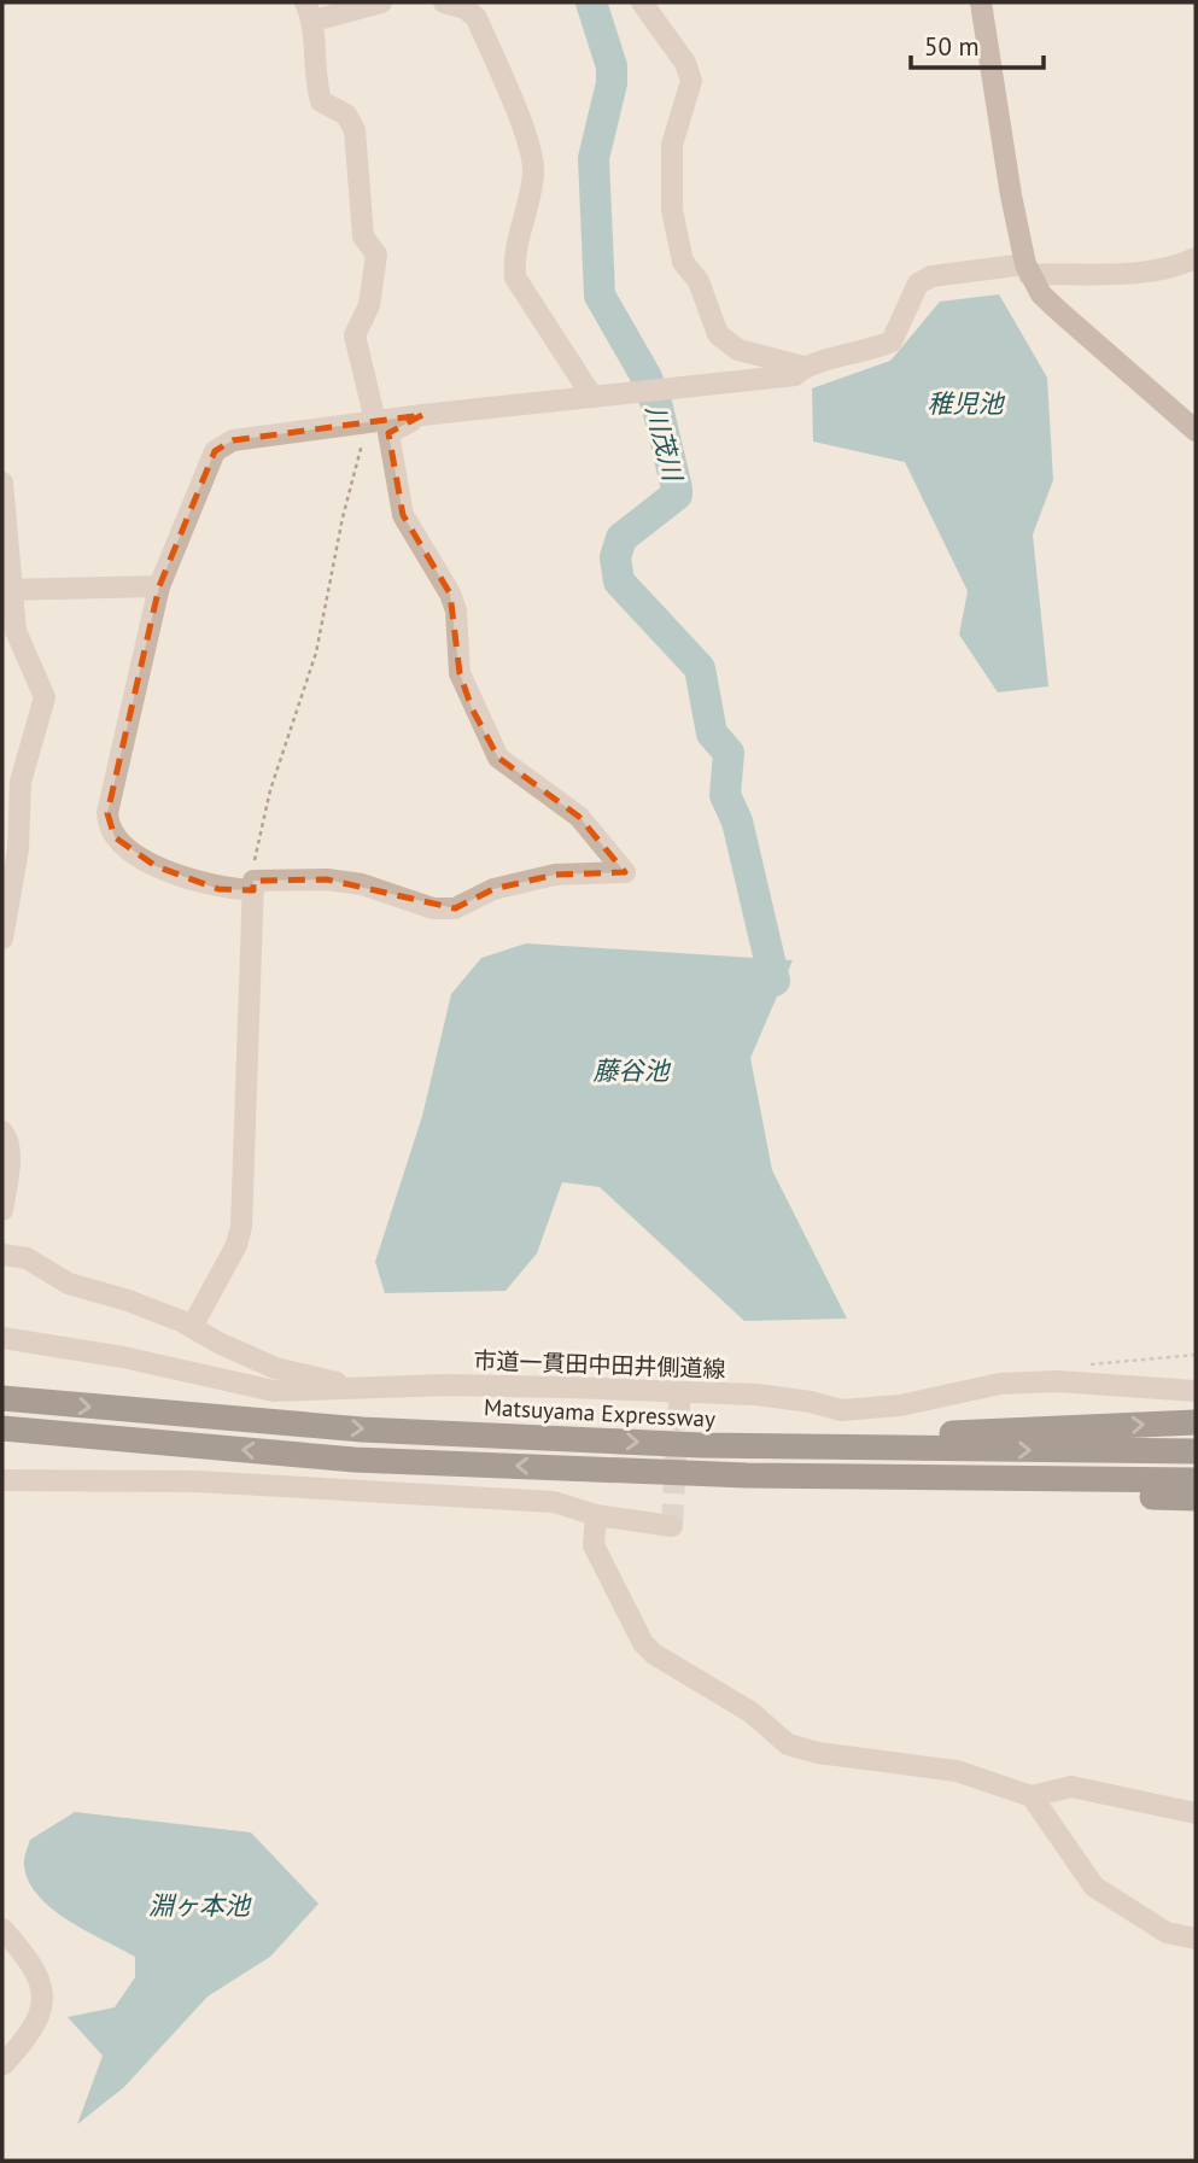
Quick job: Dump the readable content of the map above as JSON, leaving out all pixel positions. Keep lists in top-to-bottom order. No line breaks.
{"streets":{"highway":["Matsuyama Expressway"],"street":["市道一貫田中田井側道線"]},"water":["稚児池","川茂川","藤谷池","淵ヶ本池"],"scale_bar":"50 m"}
